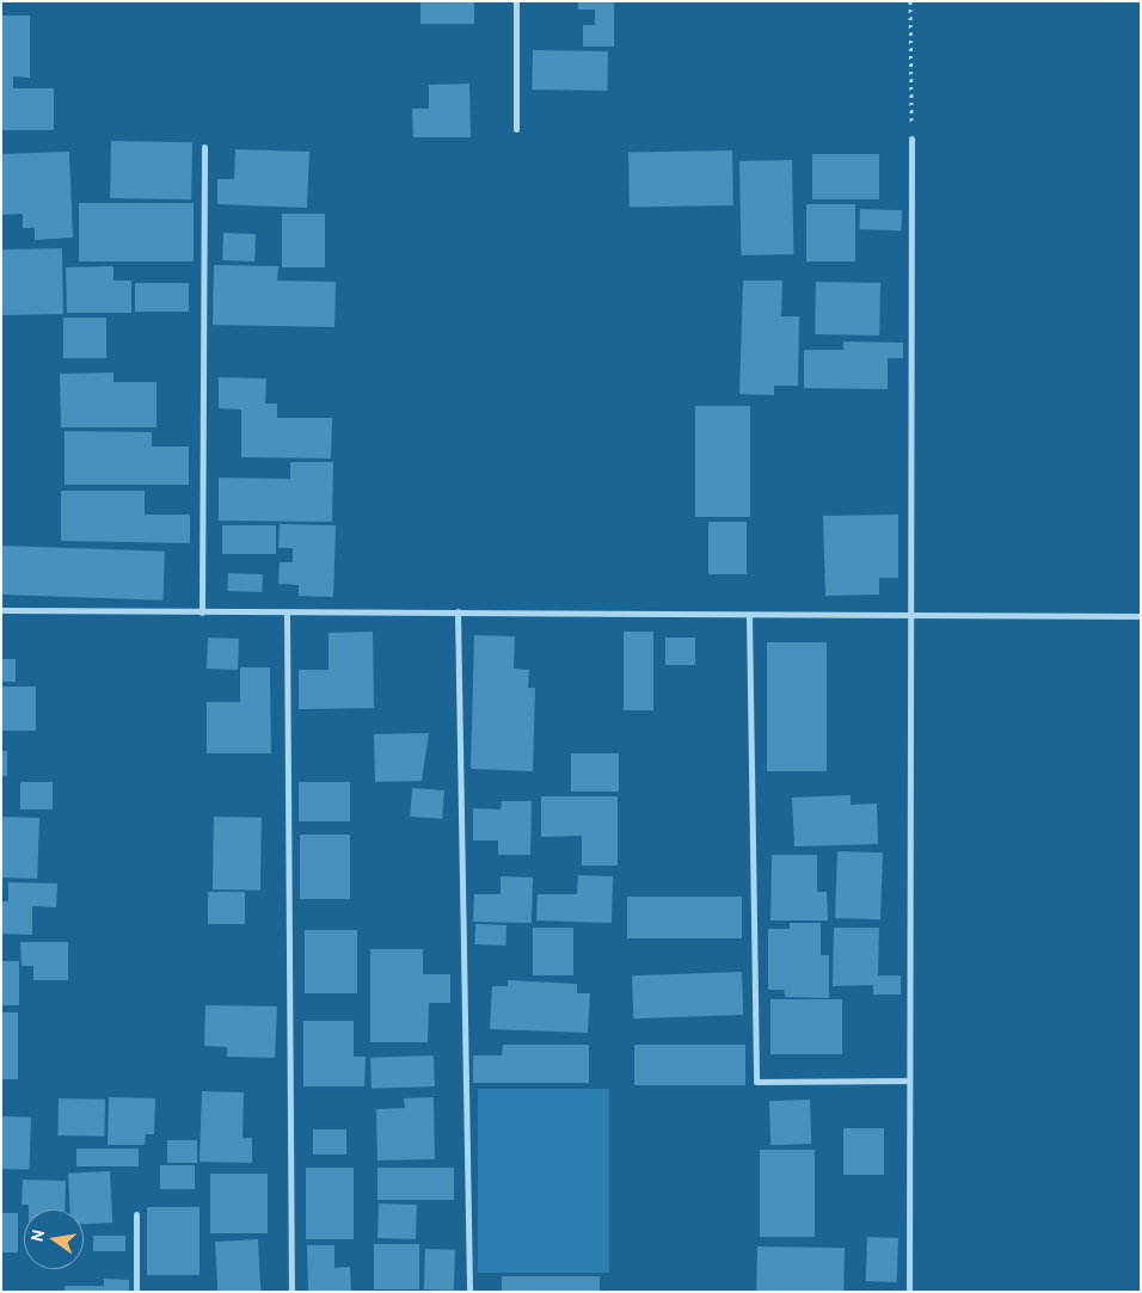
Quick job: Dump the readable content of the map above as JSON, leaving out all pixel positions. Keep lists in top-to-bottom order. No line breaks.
{"north":"left"}
